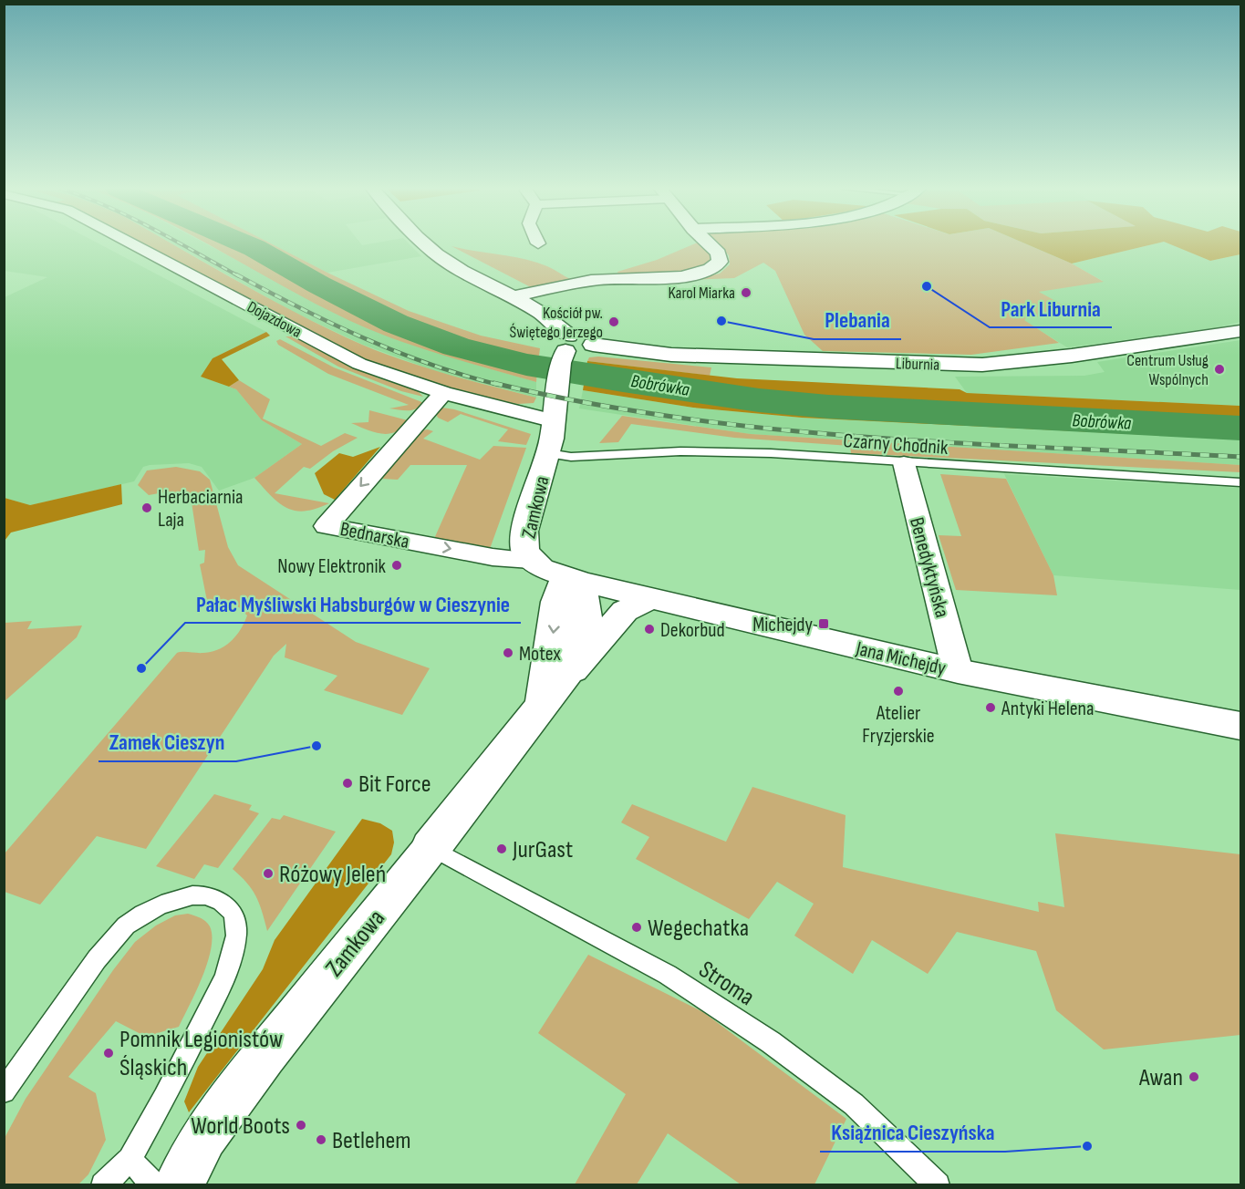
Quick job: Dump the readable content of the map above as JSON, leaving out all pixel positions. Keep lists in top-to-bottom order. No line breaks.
{"streets":{"street":["Dojazdowa","Liburnia","Zamkowa","Bednarska","Benedyktyńska","Jana Michejdy"],"lane":["Czarny Chodnik","Stroma"]},"crossings":[["Dojazdowa","Zamkowa"],["Dojazdowa","Bednarska"],["Liburnia","Zamkowa"],["Czarny Chodnik","Zamkowa"],["Czarny Chodnik","Benedyktyńska"],["Zamkowa","Bednarska"],["Zamkowa","Jana Michejdy"],["Zamkowa","Stroma"],["Benedyktyńska","Jana Michejdy"]],"water":["Bobrówka"],"places":{"other":["Park Liburnia","Karol Miarka","Plebania","Kościół pw. Świętego Jerzego","Centrum Usług Wspólnych","Herbaciarnia Laja","Nowy Elektronik","Dekorbud","Motex","Pałac Myśliwski Habsburgów w Cieszynie","Atelier Fryzjerskie","Antyki Helena","Zamek Cieszyn","Bit Force","JurGast","Różowy Jeleń","Wegechatka","Pomnik Legionistów Śląskich","Awan","World Boots","Betlehem","Książnica Cieszyńska"],"transit":["Michejdy"]}}
